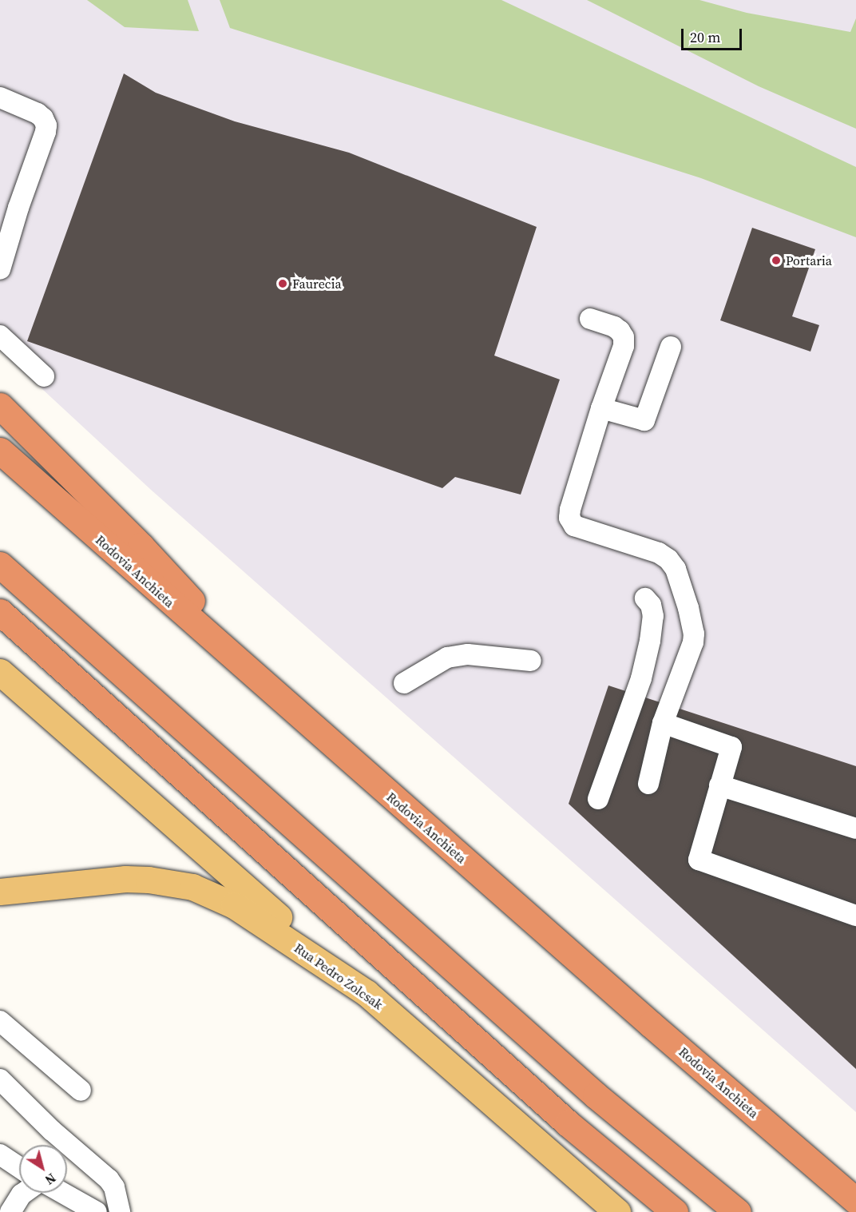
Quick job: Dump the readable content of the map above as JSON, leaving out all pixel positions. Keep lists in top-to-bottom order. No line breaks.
{"streets":{"highway":["Rodovia Anchieta"],"main road":["Rua Pedro Zolcsak"]},"places":["Portaria","Faurecia"],"scale_bar":"20 m","north":"bottom right"}
